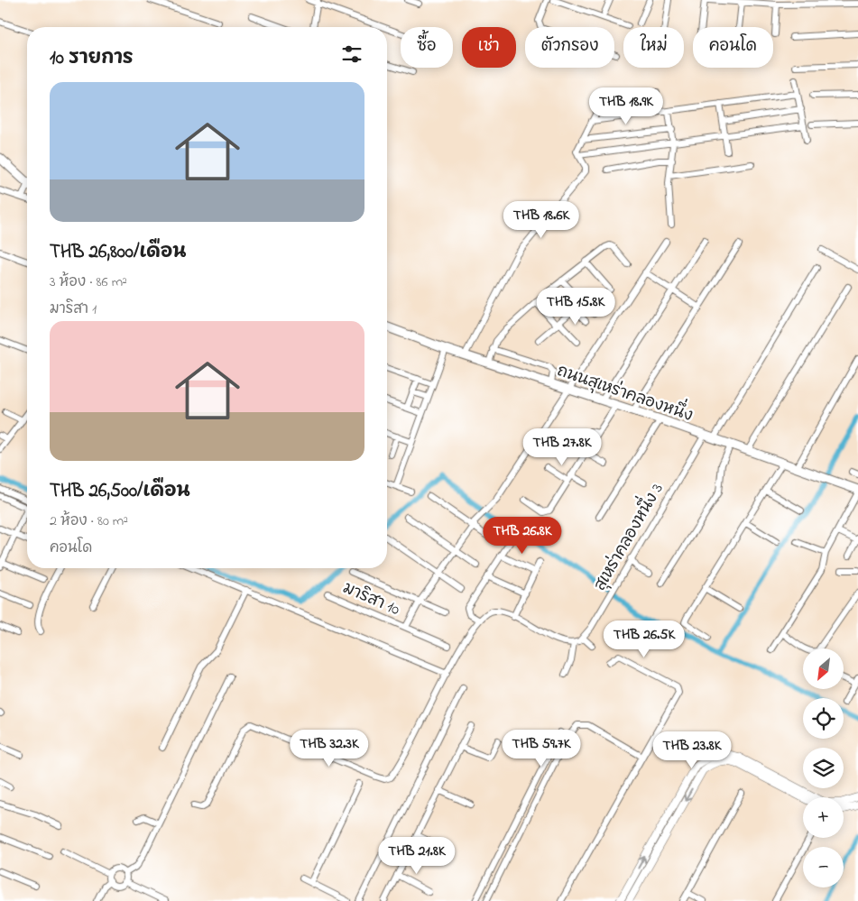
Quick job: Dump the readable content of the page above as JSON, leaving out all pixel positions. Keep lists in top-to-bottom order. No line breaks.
{"streets":{"main road":["ถนนสุเหร่าคลองหนึ่ง"],"street":["สุเหร่าคลองหนึ่ง 3","มาริสา 10"]},"crossings":[["ถนนสุเหร่าคลองหนึ่ง","สุเหร่าคลองหนึ่ง 3"]],"north":"bottom left","page":{"chip":["ซื้อ","เช่า","ตัวกรอง","ใหม่","คอนโด"],"heading":"10 รายการ","list":[{"name":"THB 26,800/เดือน","note":"3 ห้อง · 86 m² · มาริสา 1"},{"name":"THB 26,500/เดือน","note":"2 ห้อง · 80 m² · คอนโด"}],"price":["THB 18.9K","THB 18.6K","THB 15.8K","THB 27.8K","THB 26.8K","THB 26.5K","THB 32.3K","THB 59.7K","THB 23.8K","THB 21.8K"],"map_buttons":["+","−"]}}
